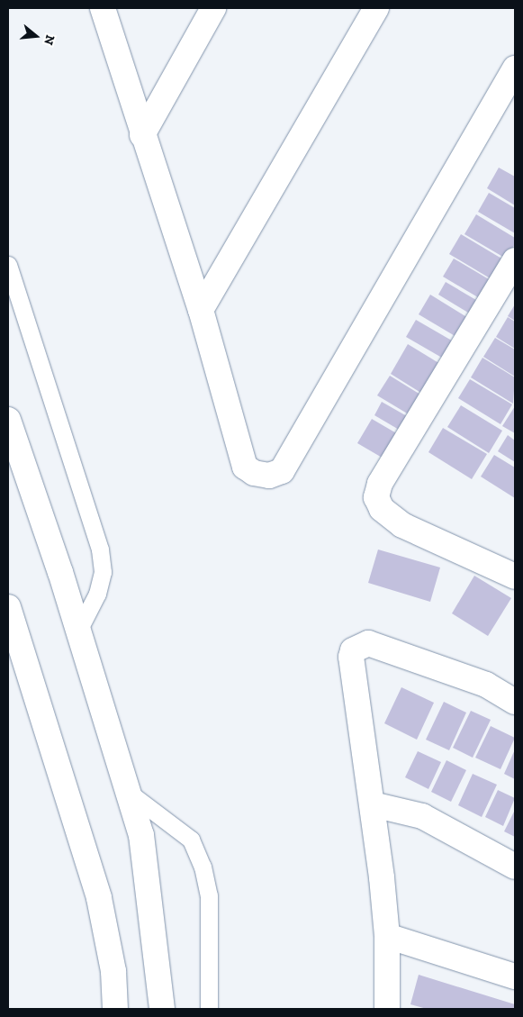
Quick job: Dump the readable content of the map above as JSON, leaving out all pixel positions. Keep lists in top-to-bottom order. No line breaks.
{"north":"right"}
